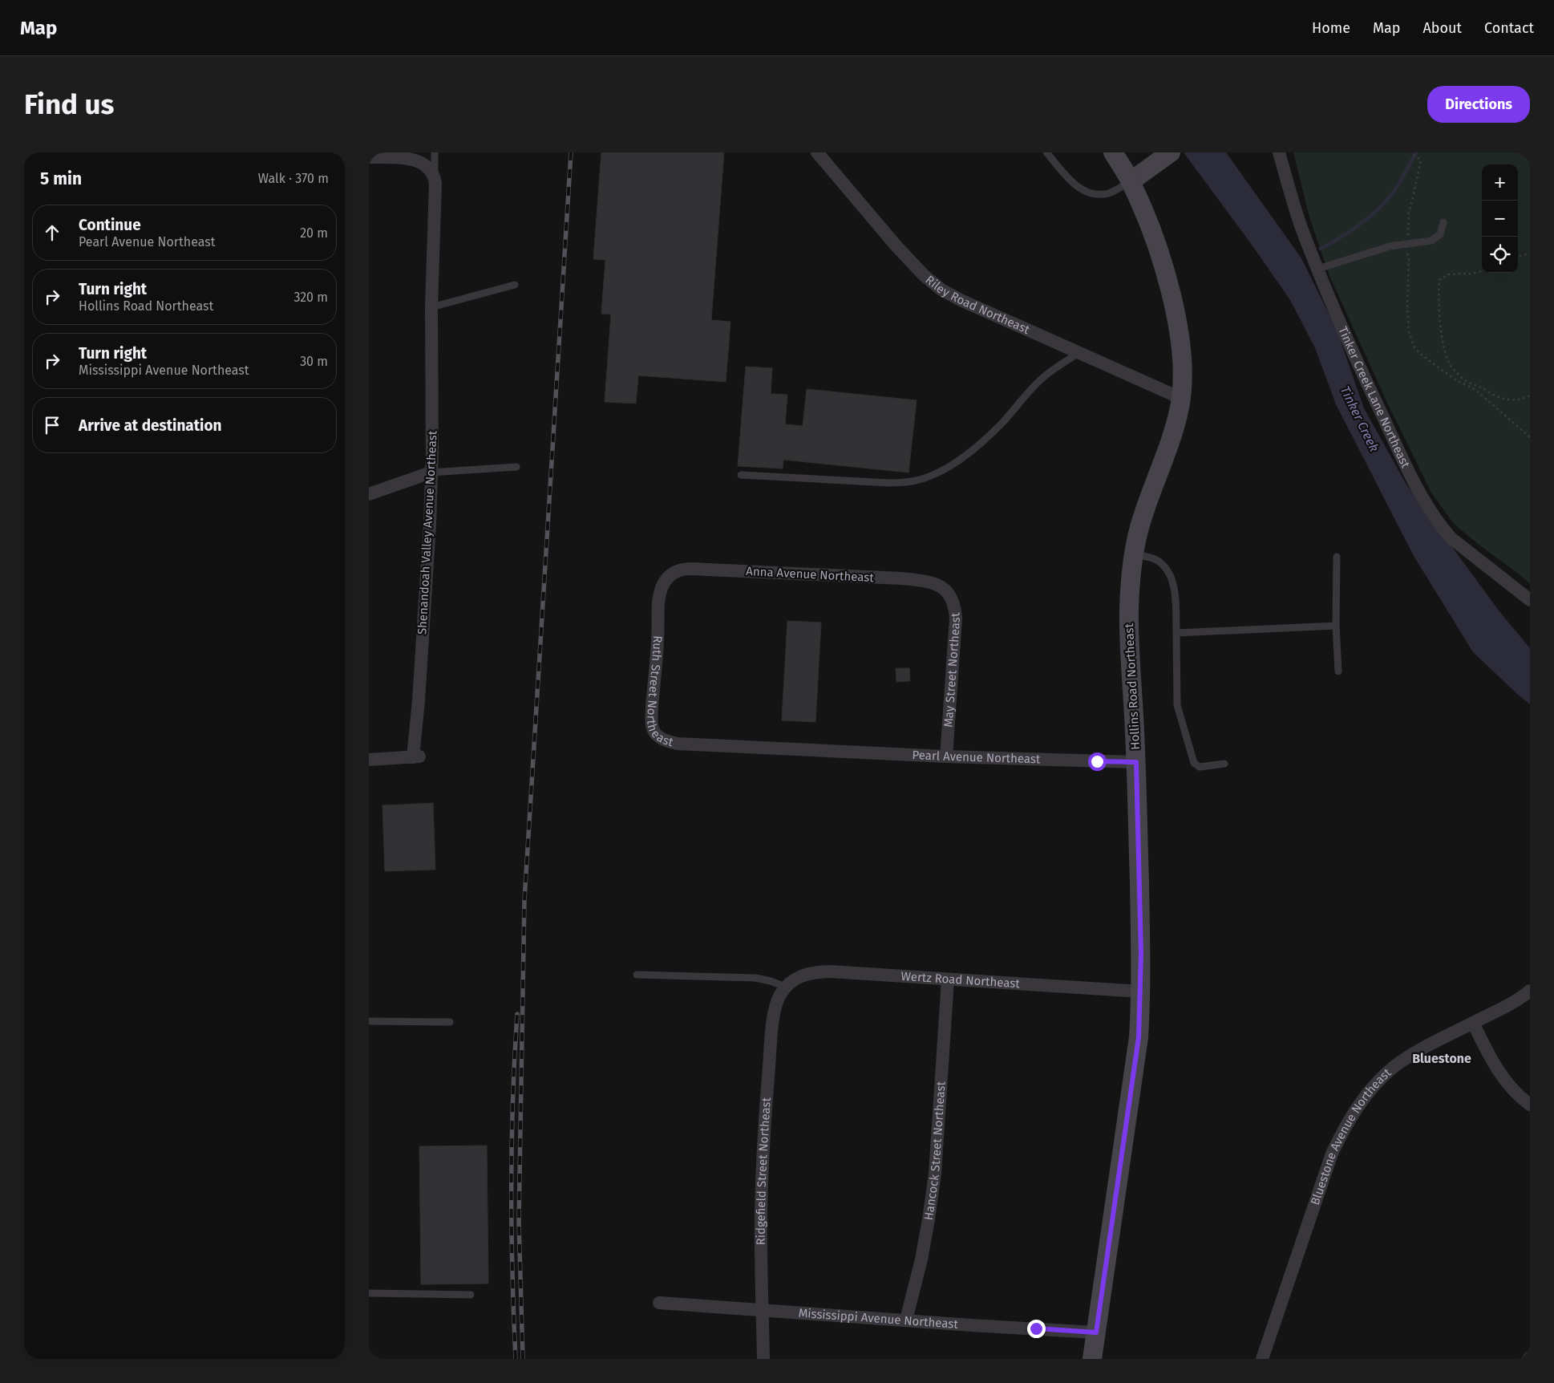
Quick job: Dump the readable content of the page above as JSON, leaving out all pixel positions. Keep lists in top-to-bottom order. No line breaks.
{"streets":{"main road":["Hollins Road Northeast"],"street":["Riley Road Northeast","Tinker Creek Lane Northeast","Shenandoah Valley Avenue Northeast","Anna Avenue Northeast","May Street Northeast","Ruth Street Northeast","Pearl Avenue Northeast","Wertz Road Northeast","Bluestone Avenue Northeast","Hancock Street Northeast","Ridgefield Street Northeast","Mississippi Avenue Northeast"]},"crossings":[["Riley Road Northeast","Hollins Road Northeast"],["Anna Avenue Northeast","May Street Northeast"],["Anna Avenue Northeast","Ruth Street Northeast"],["May Street Northeast","Pearl Avenue Northeast"],["Ruth Street Northeast","Pearl Avenue Northeast"],["Hollins Road Northeast","Pearl Avenue Northeast"],["Hollins Road Northeast","Wertz Road Northeast"],["Hollins Road Northeast","Mississippi Avenue Northeast"],["Wertz Road Northeast","Hancock Street Northeast"],["Wertz Road Northeast","Ridgefield Street Northeast"],["Hancock Street Northeast","Mississippi Avenue Northeast"],["Ridgefield Street Northeast","Mississippi Avenue Northeast"]],"districts":["Bluestone"],"water":["Tinker Creek"],"page":{"header":"Map","nav":["Home","Map","About","Contact"],"buttons":"Directions","title":"Find us","heading":["5 min","Walk · 370 m"],"map_buttons":["+","−"],"list":[["Continue","Pearl Avenue Northeast","20 m"],["Turn right","Hollins Road Northeast","320 m"],["Turn right","Mississippi Avenue Northeast","30 m"],"Arrive at destination"]}}
